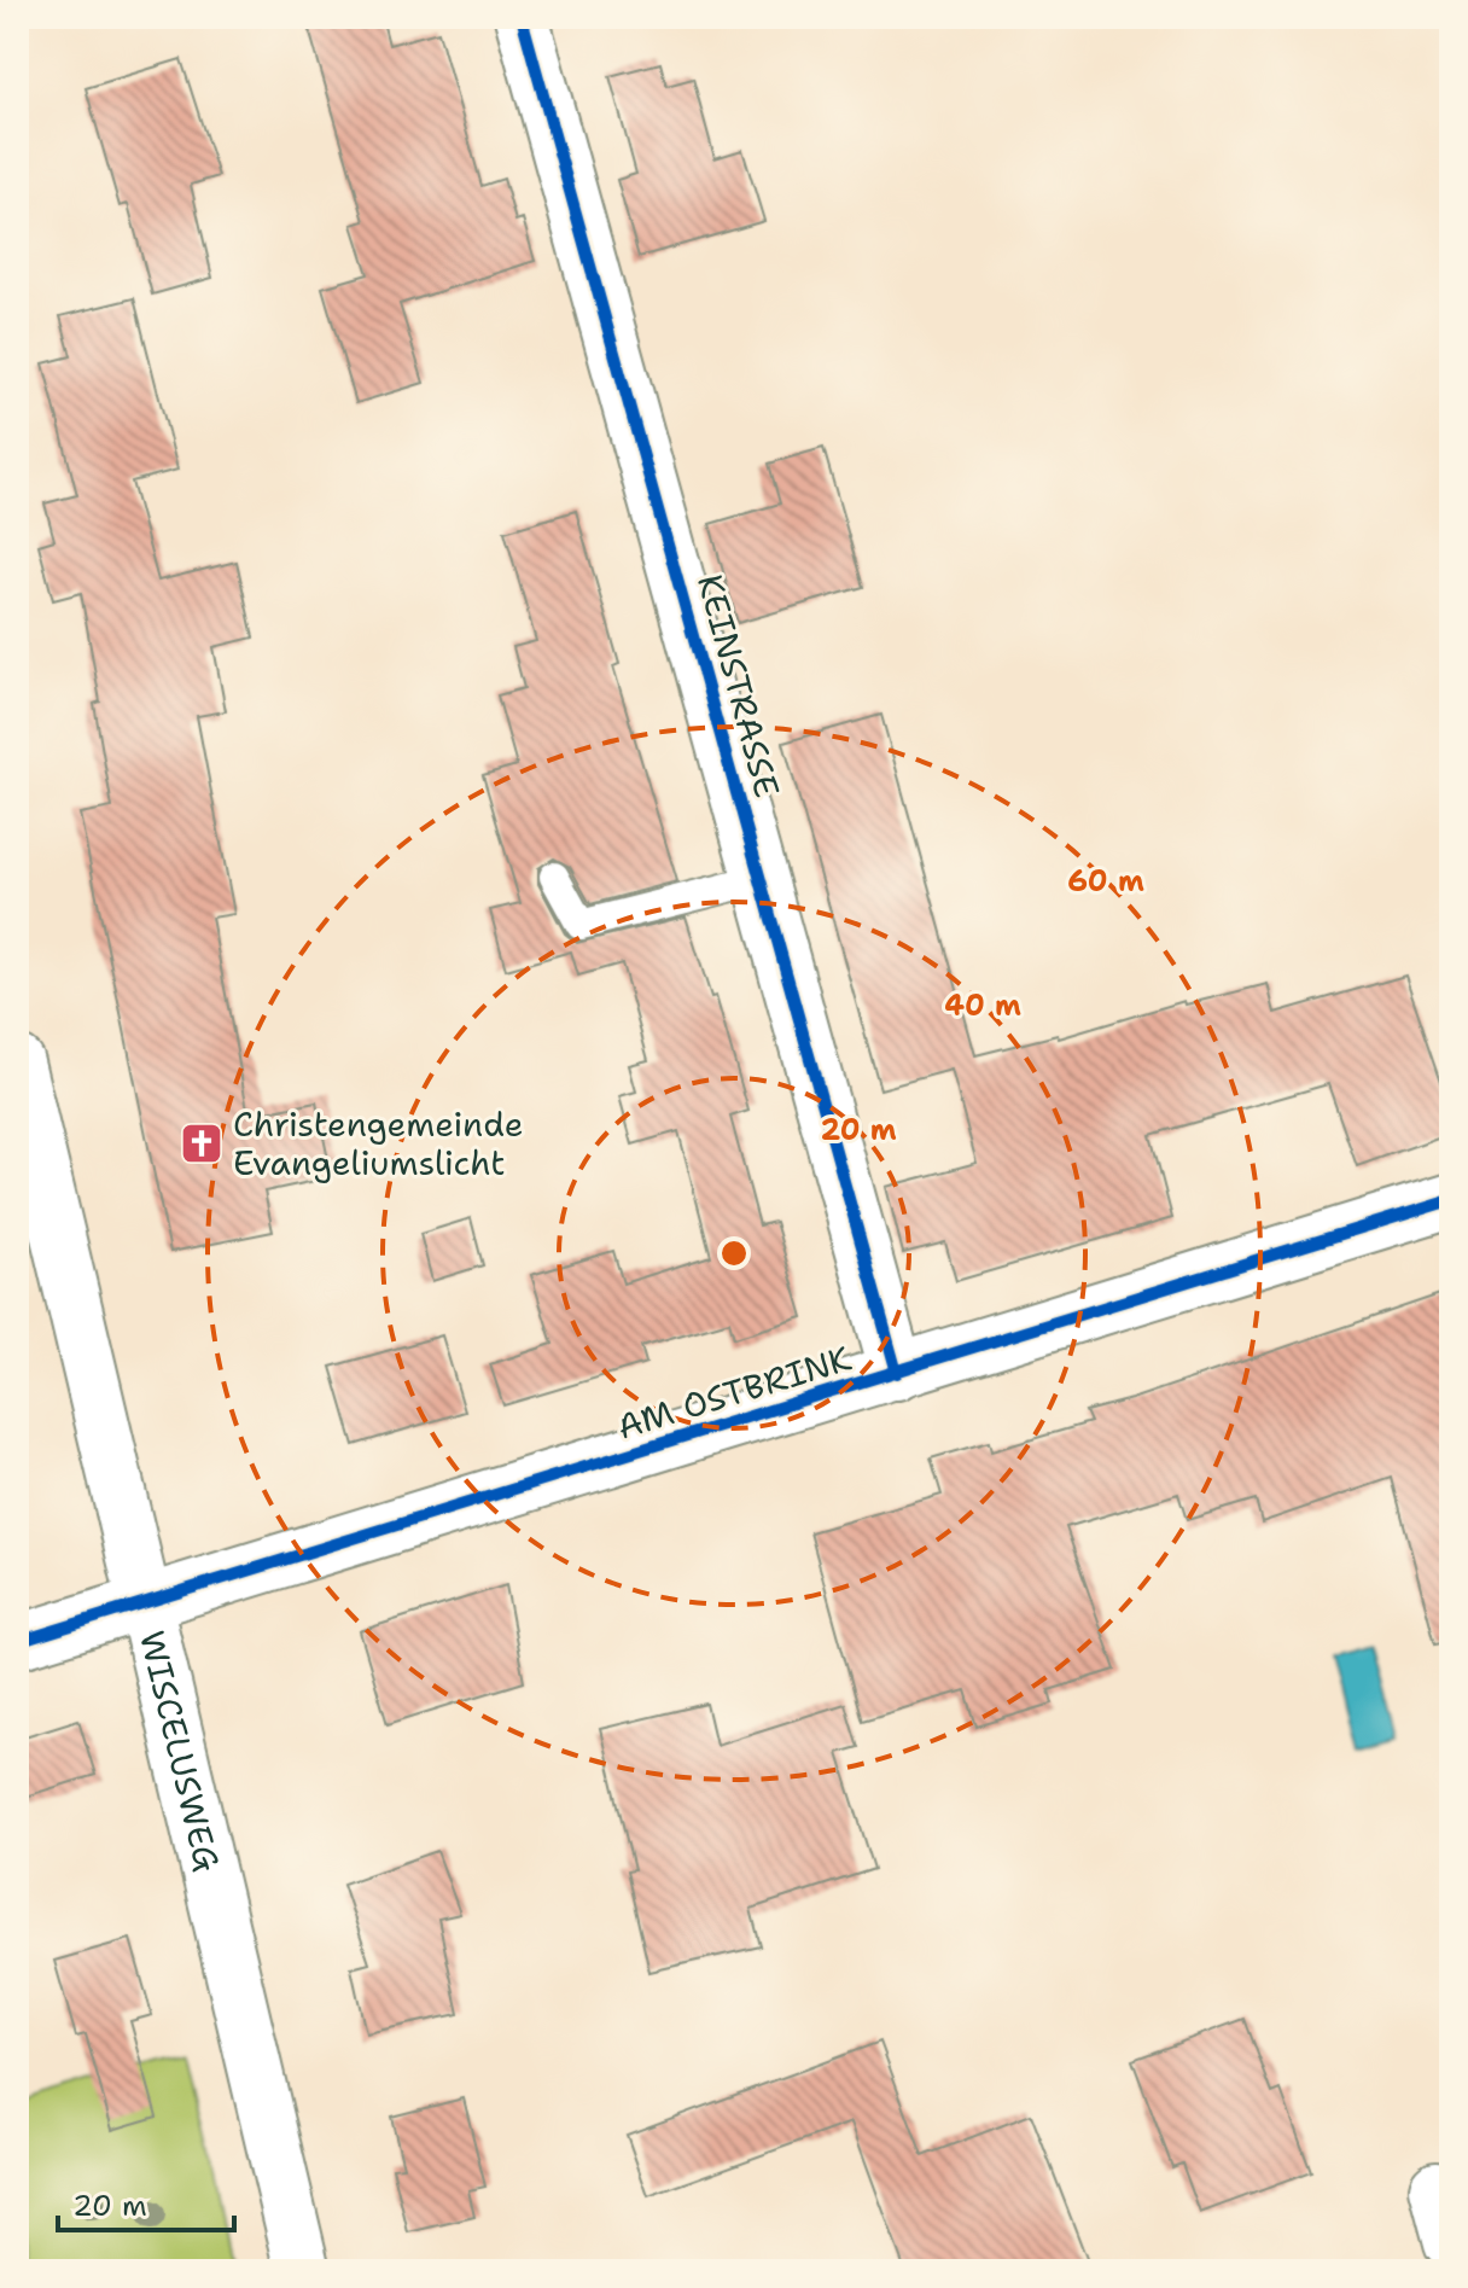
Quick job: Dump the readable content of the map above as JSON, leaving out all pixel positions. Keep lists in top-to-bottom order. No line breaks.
{"streets":{"street":["KEINSTRASSE","AM OSTBRINK","WISCELUSWEG"]},"crossings":[["KEINSTRASSE","AM OSTBRINK"],["AM OSTBRINK","WISCELUSWEG"]],"places":{"church":["Christengemeinde Evangeliumslicht"]},"scale_bar":"20 m","rings":["60 m","40 m","20 m"]}
